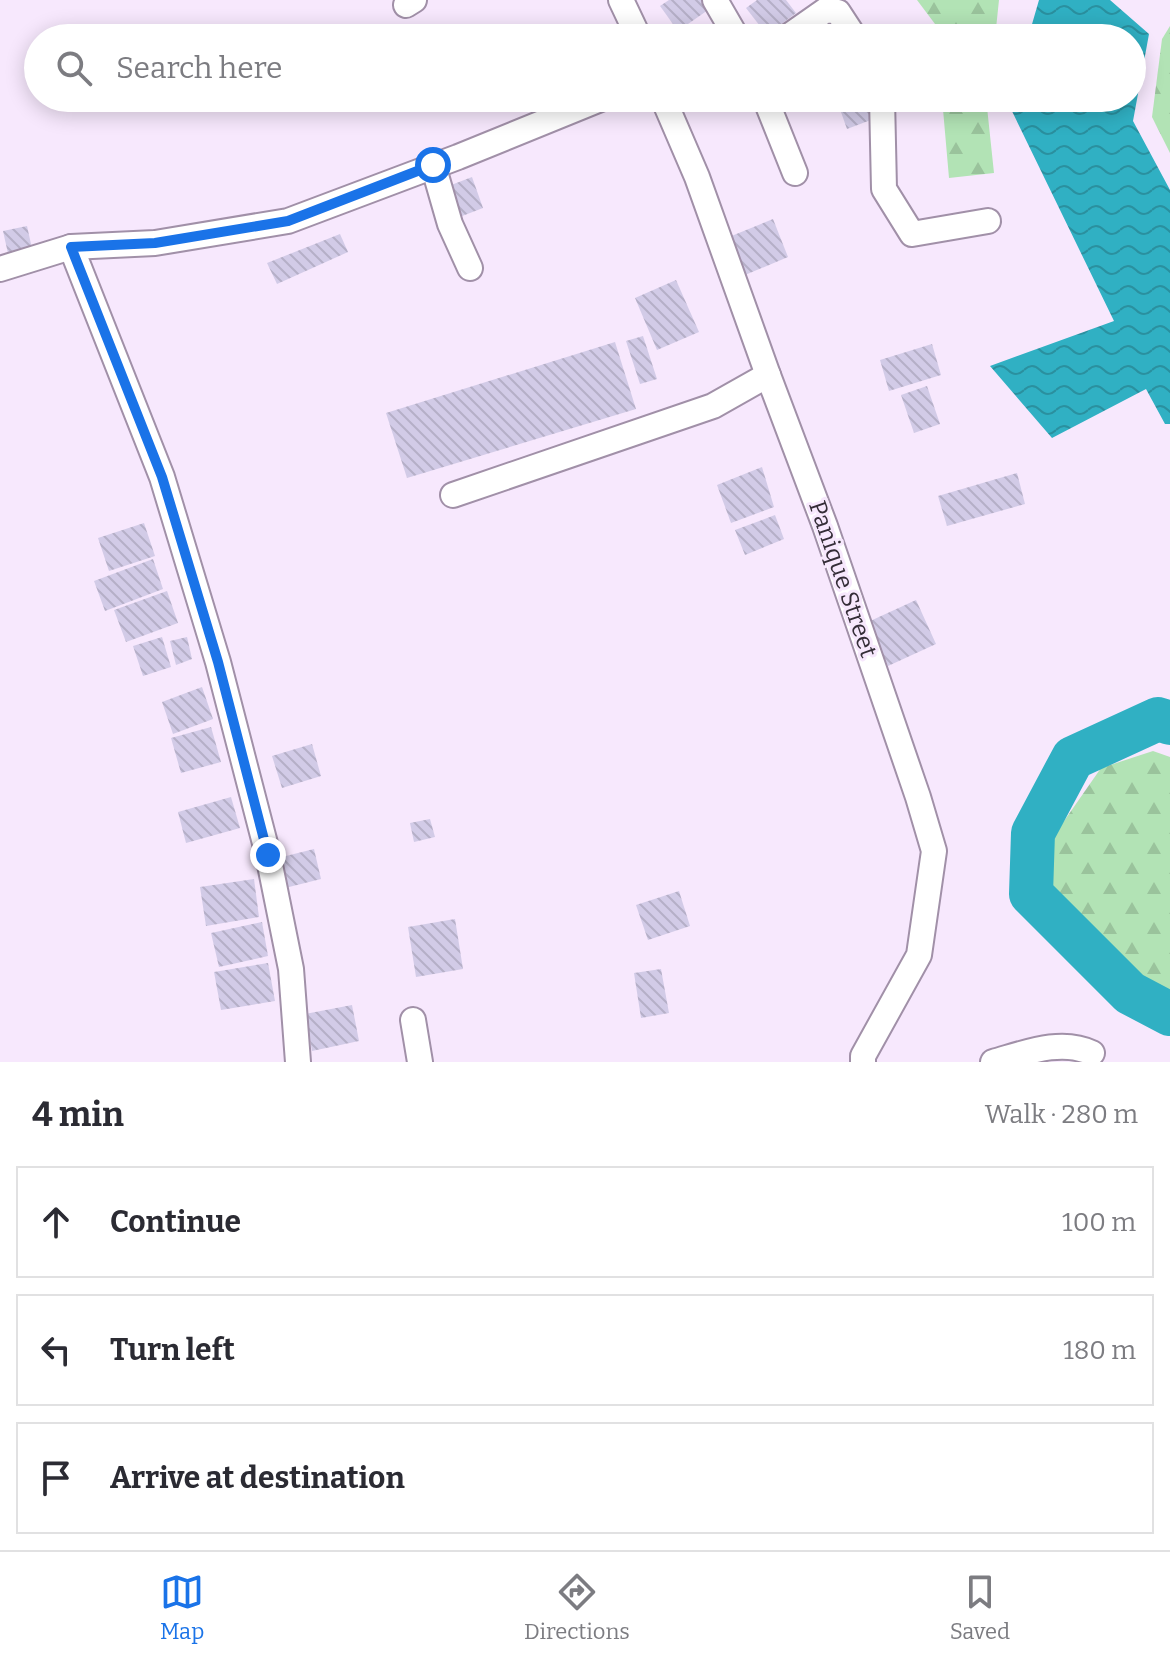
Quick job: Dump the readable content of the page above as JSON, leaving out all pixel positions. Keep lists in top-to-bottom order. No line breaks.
{"streets":{"street":["Panique Street"]},"page":{"search":"Search here","heading":["4 min","Walk · 280 m"],"list":[["Continue","100 m"],["Turn left","180 m"],"Arrive at destination"],"nav":["Map","Directions","Saved"]}}
